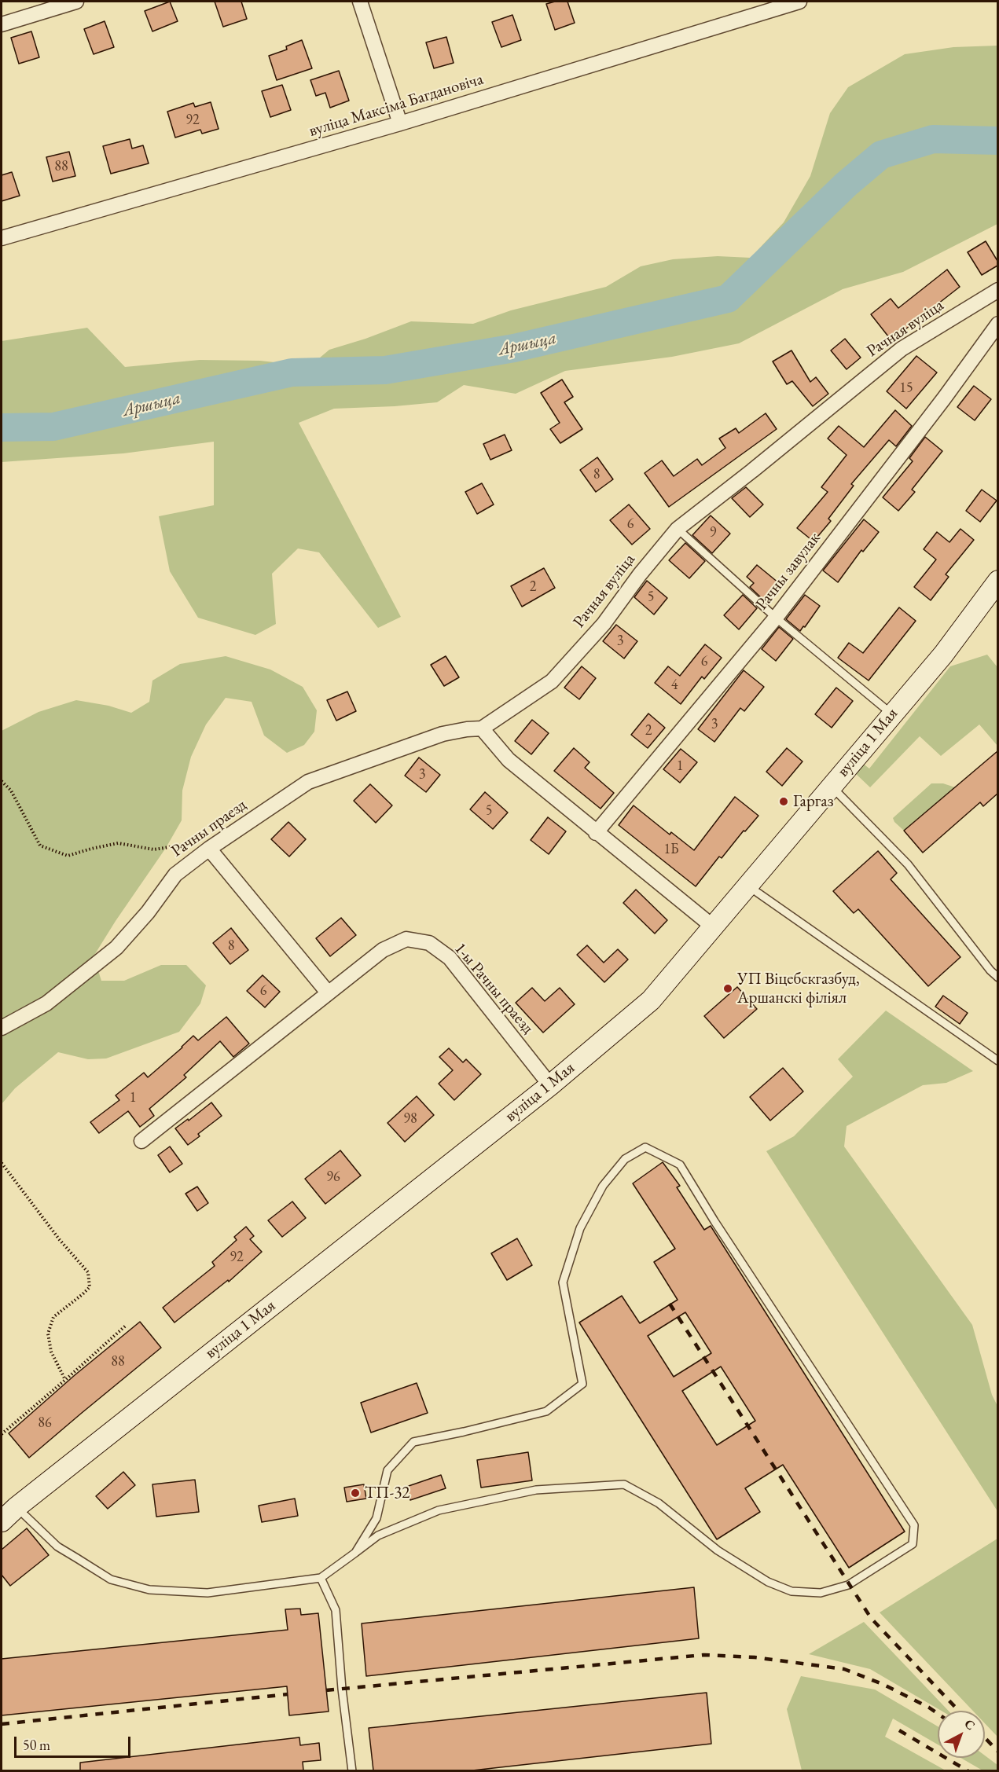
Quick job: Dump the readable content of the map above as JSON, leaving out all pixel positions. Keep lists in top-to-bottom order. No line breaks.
{"streets":{"street":["вуліца Максіма Багдановіча","Рачная вуліца","Рачны завулак","вуліца 1 Мая","Рачны праезд","1-ы Рачны праезд"]},"crossings":[["Рачная вуліца","Рачны праезд"],["вуліца 1 Мая","1-ы Рачны праезд"]],"water":["Аршыца"],"places":["Гаргаз","УП Віцебскгазбуд, Аршанскі філіял","ТП-32"],"house_numbers":["92","88","15","8","6","9","2","5","3","6","4","3","2","1","3","5","1Б","8","6","1","98","96","92","88","86"],"scale_bar":"50 m","north":"top right"}
